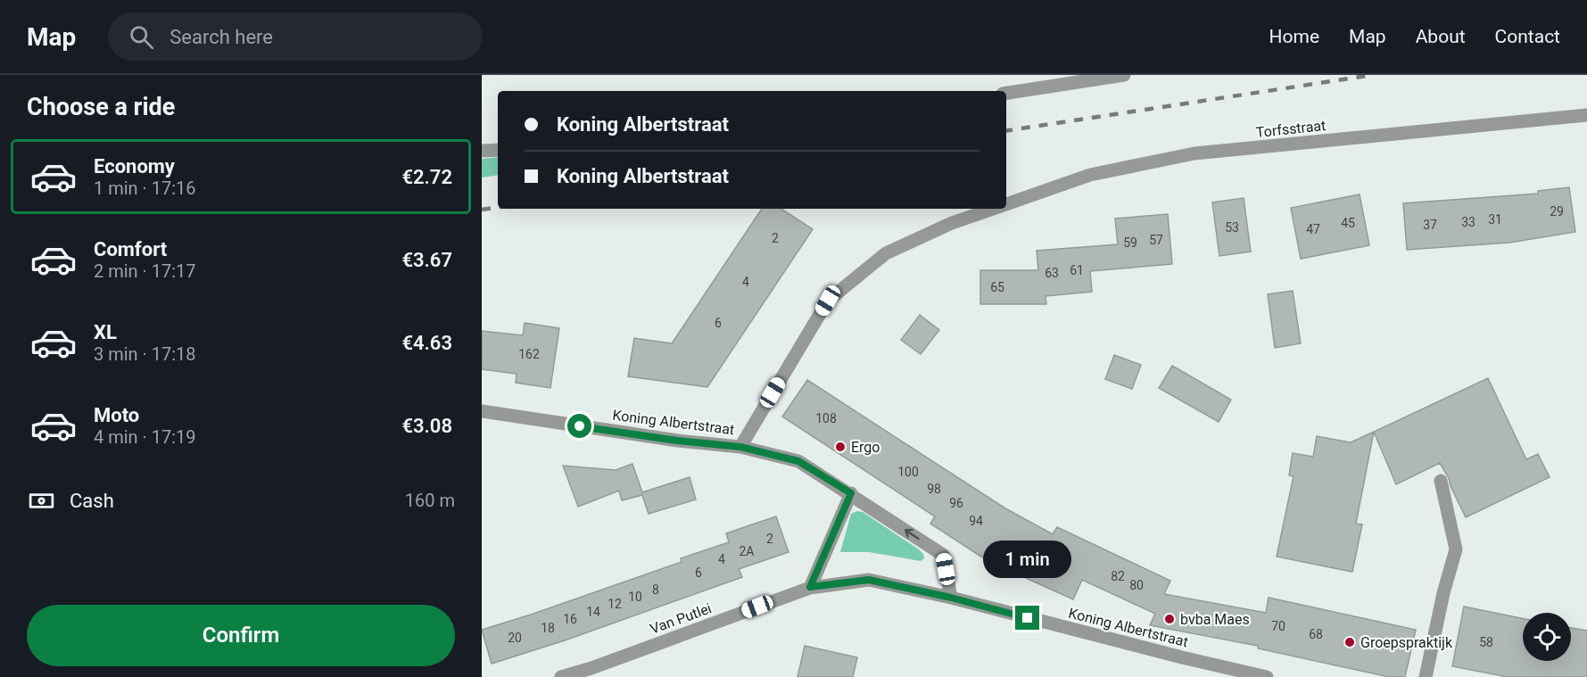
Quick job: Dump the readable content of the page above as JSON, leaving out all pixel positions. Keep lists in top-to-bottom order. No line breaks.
{"streets":{"street":["Torfsstraat","Koning Albertstraat","Van Putlei"]},"crossings":[["Torfsstraat","Koning Albertstraat"],["Koning Albertstraat","Van Putlei"]],"places":["Ergo","bvba Maes","Groepspraktijk"],"house_numbers":["29","31","33","45","37","53","47","2","57","59","61","63","4","65","6","162","108","100","98","96","94","2","2A","4","6","82","80","8","10","12","14","16","70","18","68","20","58"],"page":{"header":"Map","search":"Search here","nav":["Home","Map","About","Contact"],"heading":"Choose a ride","banner":["Koning Albertstraat","Koning Albertstraat"],"list":[{"name":"Economy","note":"1 min · 17:16","value":"€2.72"},{"name":"Comfort","note":"2 min · 17:17","value":"€3.67"},{"name":"XL","note":"3 min · 17:18","value":"€4.63"},{"name":"Moto","note":"4 min · 17:19","value":"€3.08"}],"pay":["Cash","160 m"],"bubble":"1 min","buttons":"Confirm"}}
